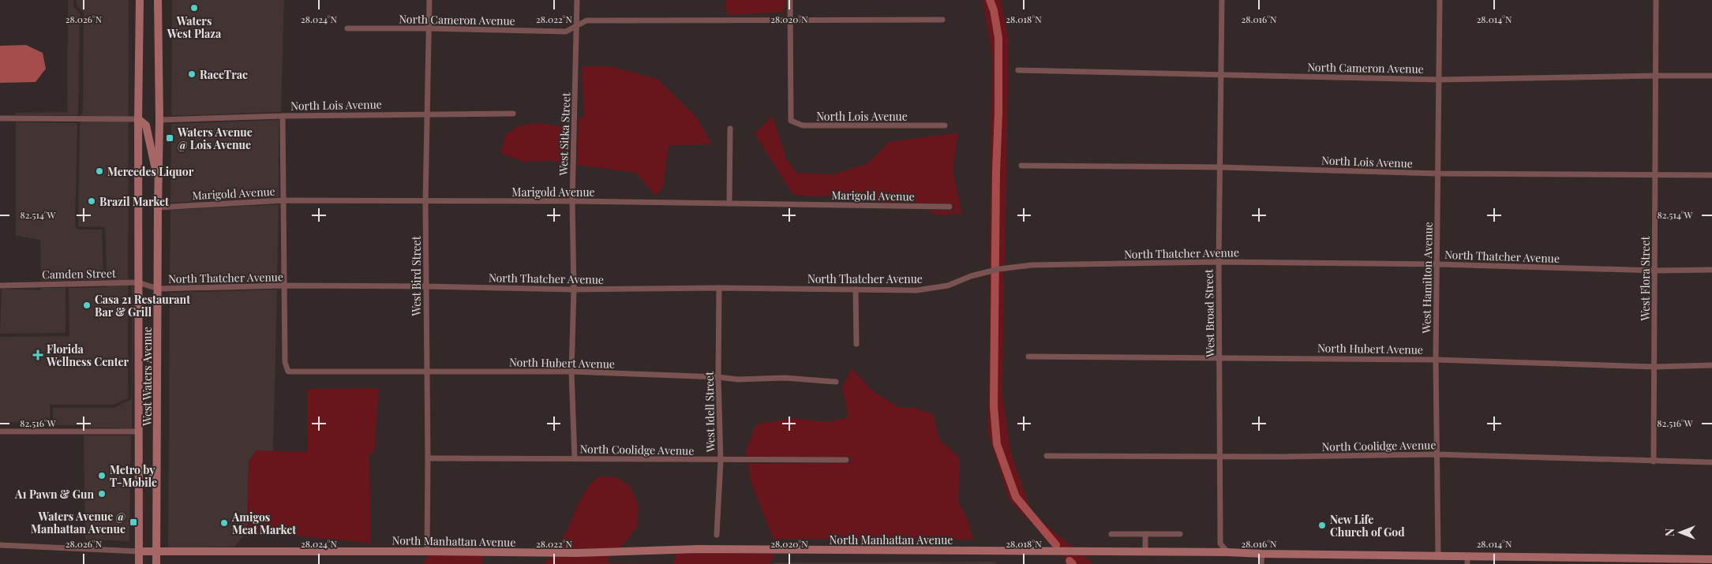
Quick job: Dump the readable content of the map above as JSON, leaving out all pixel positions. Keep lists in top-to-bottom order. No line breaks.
{"streets":{"street":["North Cameron Avenue","North Lois Avenue","West Sitka Street","Marigold Avenue","North Thatcher Avenue","Camden Street","West Bird Street","West Hamilton Avenue","West Flora Street","West Broad Street","North Hubert Avenue","West Waters Avenue","West Idell Street","North Coolidge Avenue","North Manhattan Avenue"]},"crossings":[["North Cameron Avenue","North Lois Avenue"],["North Cameron Avenue","West Sitka Street"],["North Cameron Avenue","West Bird Street"],["North Cameron Avenue","West Hamilton Avenue"],["North Cameron Avenue","West Flora Street"],["North Cameron Avenue","West Broad Street"],["North Lois Avenue","West Bird Street"],["North Lois Avenue","West Hamilton Avenue"],["North Lois Avenue","West Flora Street"],["North Lois Avenue","West Broad Street"],["North Lois Avenue","West Waters Avenue"],["West Sitka Street","Marigold Avenue"],["West Sitka Street","North Thatcher Avenue"],["West Sitka Street","North Hubert Avenue"],["West Sitka Street","North Coolidge Avenue"],["Marigold Avenue","West Bird Street"],["Marigold Avenue","West Waters Avenue"],["North Thatcher Avenue","Camden Street"],["North Thatcher Avenue","West Bird Street"],["North Thatcher Avenue","West Hamilton Avenue"],["North Thatcher Avenue","West Flora Street"],["North Thatcher Avenue","West Broad Street"],["North Thatcher Avenue","North Hubert Avenue"],["North Thatcher Avenue","West Waters Avenue"],["North Thatcher Avenue","West Idell Street"],["Camden Street","West Waters Avenue"],["West Bird Street","North Hubert Avenue"],["West Bird Street","North Coolidge Avenue"],["West Bird Street","North Manhattan Avenue"],["West Hamilton Avenue","North Hubert Avenue"],["West Hamilton Avenue","North Coolidge Avenue"],["West Hamilton Avenue","North Manhattan Avenue"],["West Flora Street","North Hubert Avenue"],["West Flora Street","North Coolidge Avenue"],["West Broad Street","North Hubert Avenue"],["West Broad Street","North Coolidge Avenue"],["West Broad Street","North Manhattan Avenue"],["North Hubert Avenue","West Idell Street"],["West Waters Avenue","North Manhattan Avenue"],["West Idell Street","North Coolidge Avenue"]],"places":{"other":["Waters West Plaza","RaceTrac","Mercedes Liquor","Brazil Market","Casa 21 Restaurant Bar & Grill","Metro by T-Mobile","A1 Pawn & Gun","Amigos Meat Market","New Life Church of God"],"transit":["Waters Avenue @ Lois Avenue","Waters Avenue @ Manhattan Avenue"],"health":["Florida Wellness Center"]},"north":"left","coordinates":["28.026°N","28.024°N","28.022°N","28.020°N","28.018°N","28.016°N","28.014°N","82.514°W","82.516°W"]}
